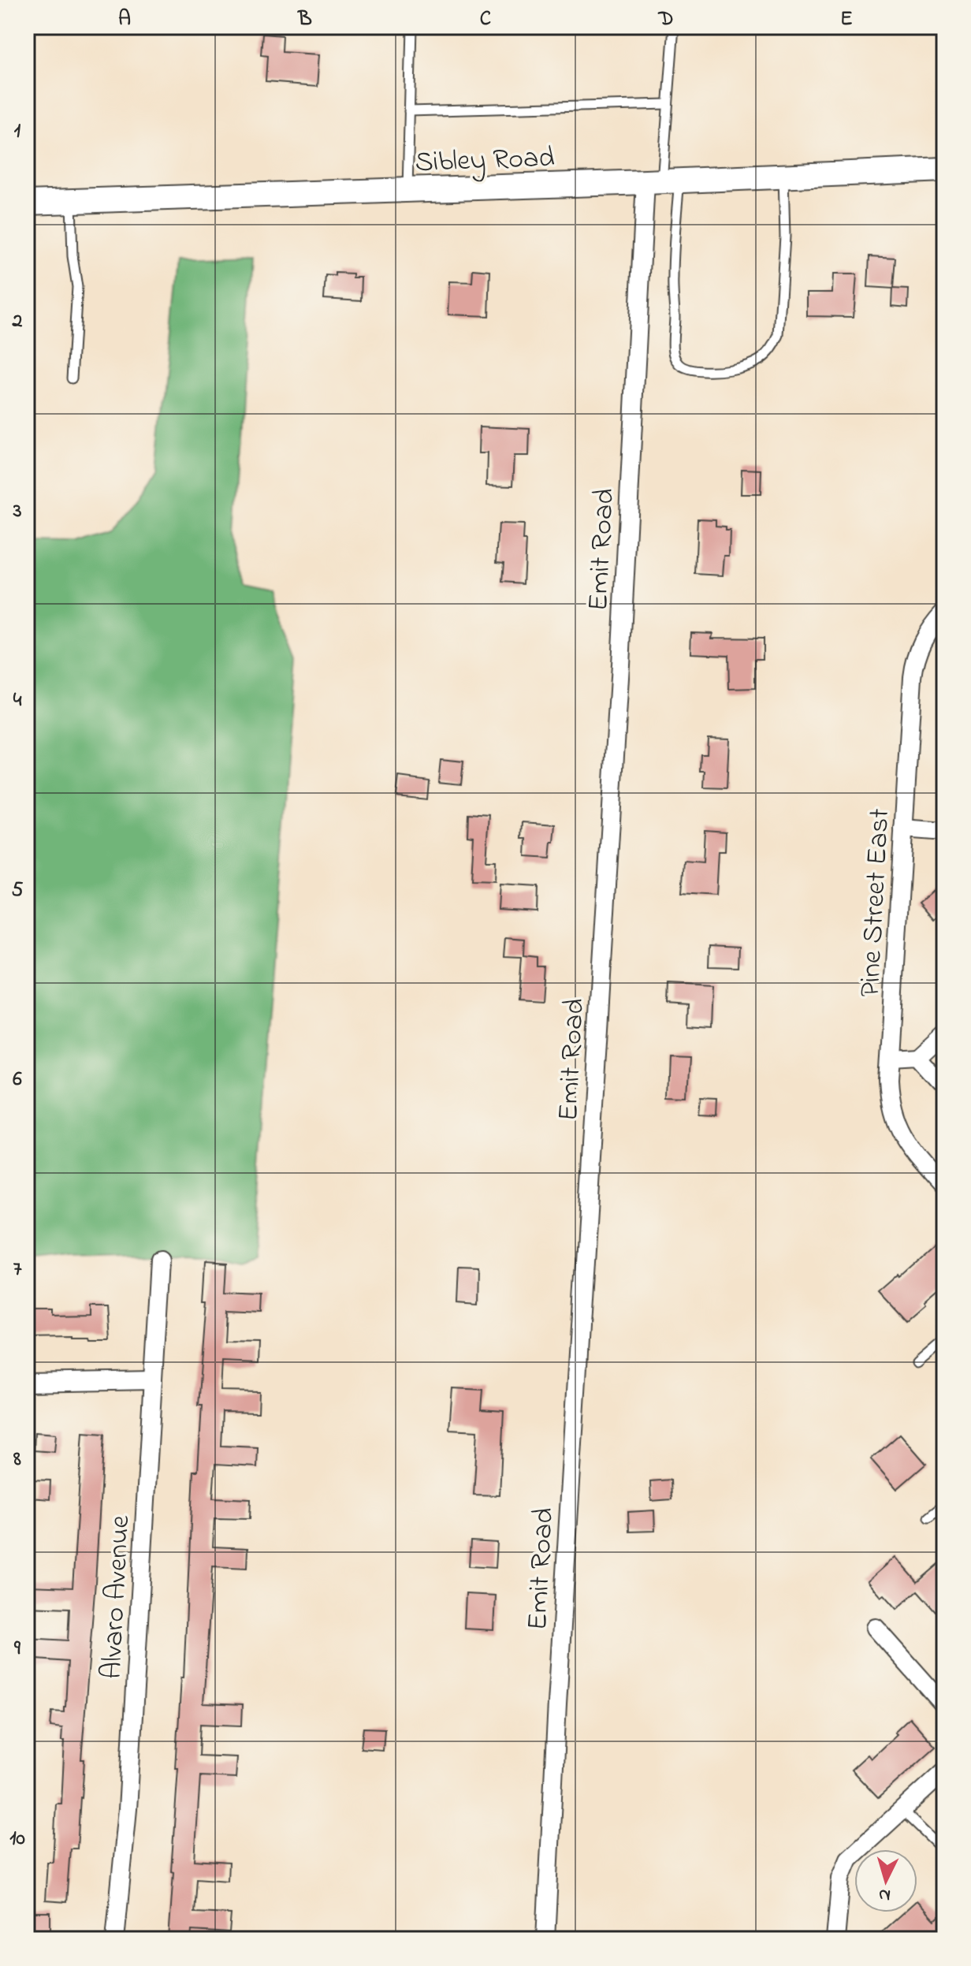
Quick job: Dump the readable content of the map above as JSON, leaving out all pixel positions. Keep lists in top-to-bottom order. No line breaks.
{"streets":{"main road":["Sibley Road"],"street":["Emit Road","Pine Street East","Alvaro Avenue"]},"crossings":[["Sibley Road","Emit Road"]],"north":"bottom","grid":{"columns":["A","B","C","D","E"],"rows":["1","2","3","4","5","6","7","8","9","10"]}}
